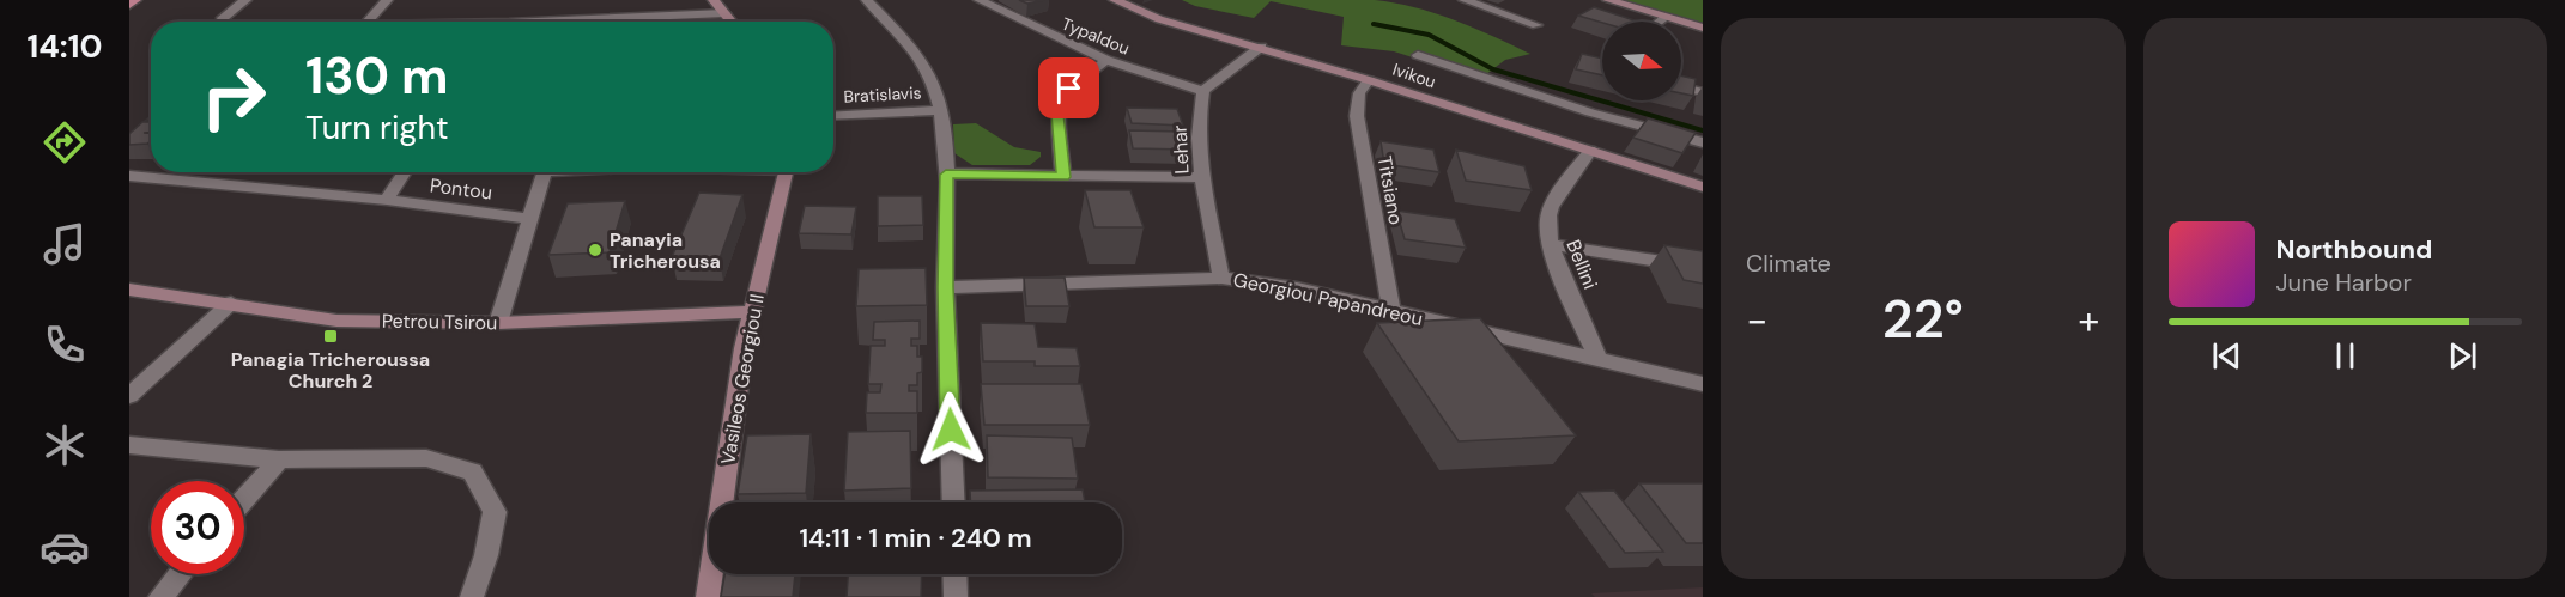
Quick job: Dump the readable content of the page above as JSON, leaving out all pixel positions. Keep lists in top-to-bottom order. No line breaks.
{"streets":{"street":["Typaldou","Ivikou","Bratislavis","Lehar","Pontou","Titsiano","Bellini","Georgiou Papandreou","Petrou Tsirou","Vasileos Georgiou II"]},"crossings":[["Typaldou","Lehar"],["Ivikou","Titsiano"],["Ivikou","Bellini"],["Lehar","Georgiou Papandreou"],["Titsiano","Georgiou Papandreou"],["Bellini","Georgiou Papandreou"],["Petrou Tsirou","Vasileos Georgiou II"]],"places":{"other":["Panayia Tricherousa"],"transit":["Panagia Tricheroussa Church 2"]},"north":"right","page":{"tabs":"14:10","tile":"Climate","turn":["130 m","Turn right"],"song":["Northbound","June Harbor"],"heat":["−","22°","+"],"limit":"30","trip":"14:11 · 1 min · 240 m"}}
